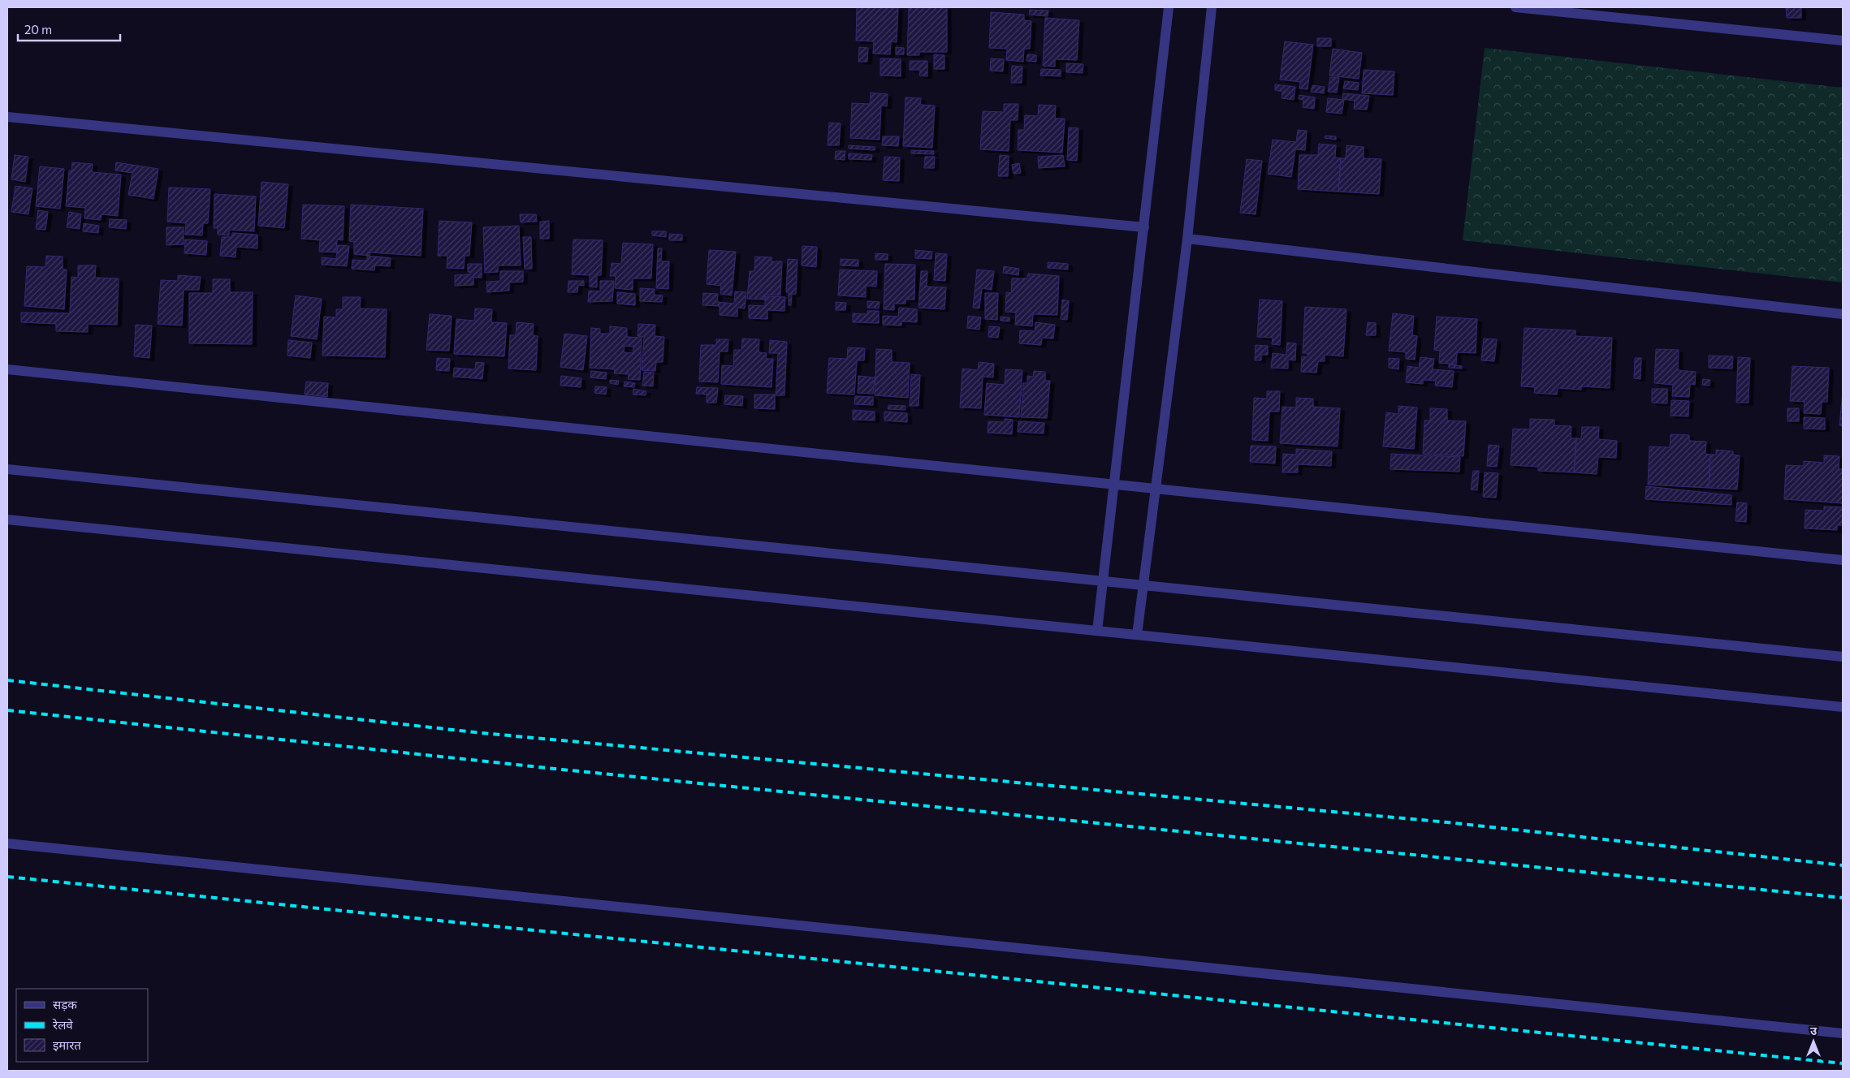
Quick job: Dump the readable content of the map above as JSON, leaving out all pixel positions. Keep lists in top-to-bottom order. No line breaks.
{"legend":["सड़क","रेलवे","इमारत"],"scale_bar":"20 m","north":"top"}
